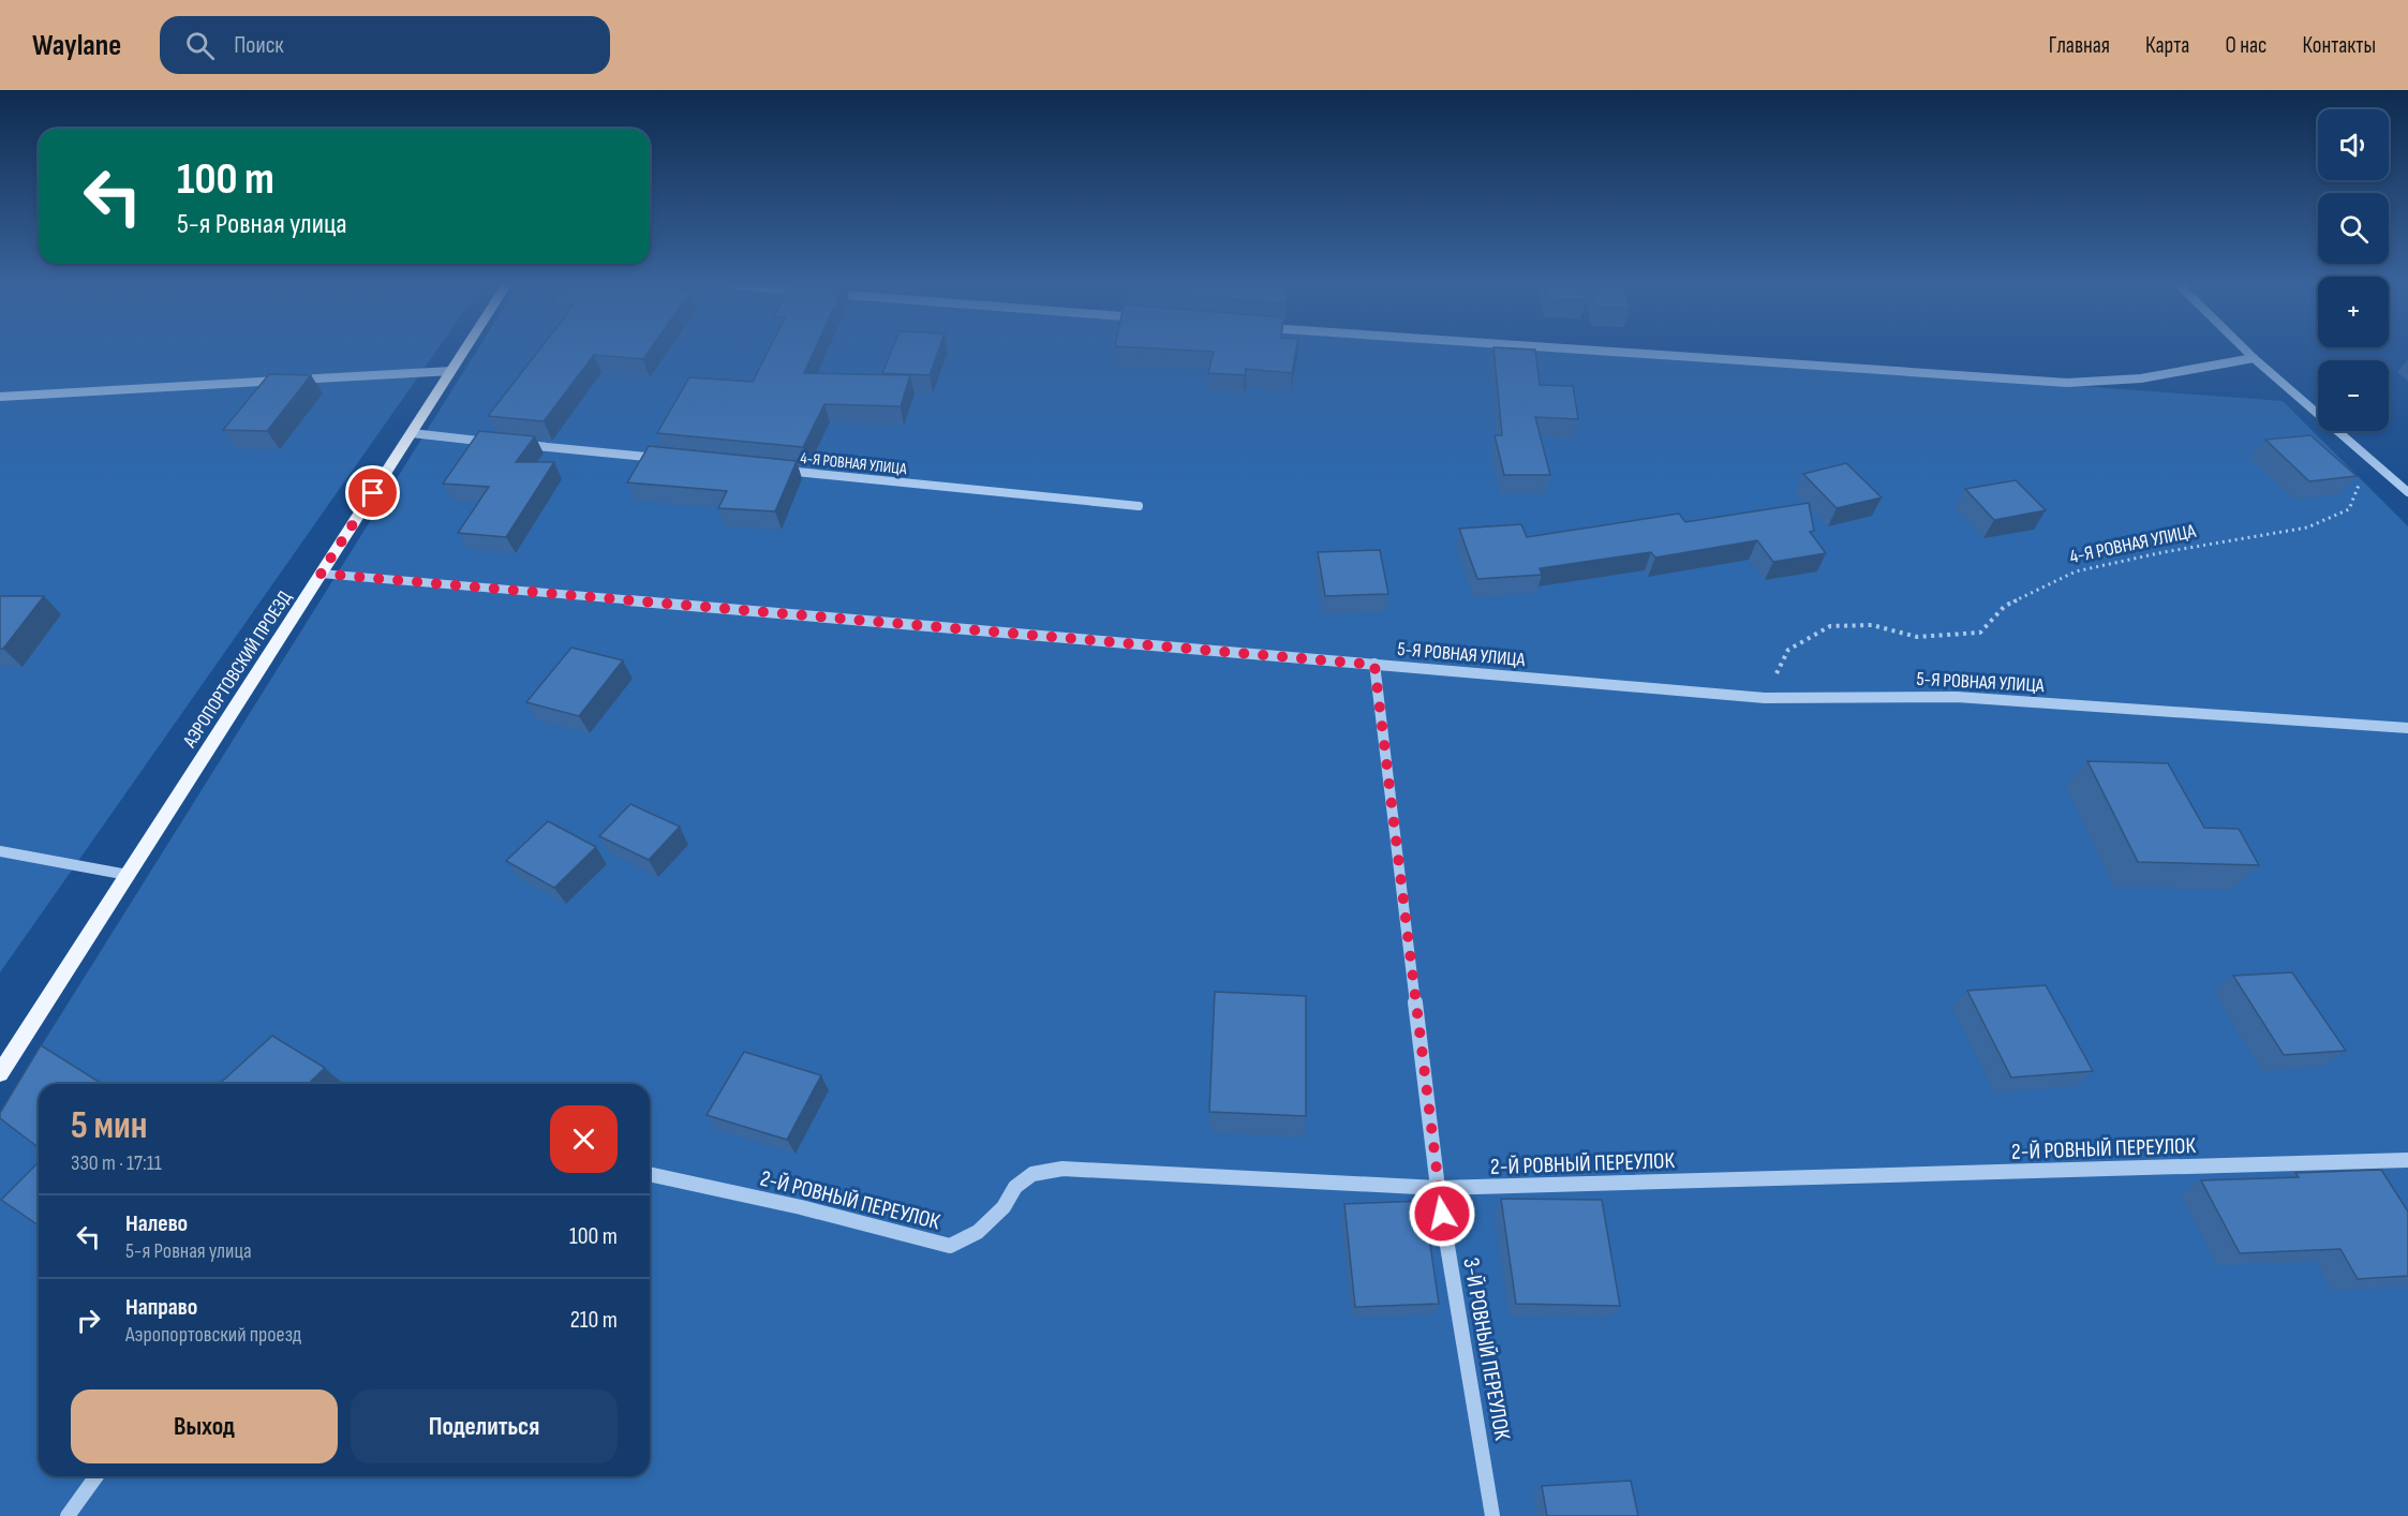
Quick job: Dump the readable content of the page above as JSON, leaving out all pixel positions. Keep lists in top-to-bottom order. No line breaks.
{"streets":{"main road":["АЭРОПОРТОВСКИЙ ПРОЕЗД"],"street":["4-Я РОВНАЯ УЛИЦА","5-Я РОВНАЯ УЛИЦА","2-Й РОВНЫЙ ПЕРЕУЛОК","3-Й РОВНЫЙ ПЕРЕУЛОК"]},"crossings":[["4-Я РОВНАЯ УЛИЦА","5-Я РОВНАЯ УЛИЦА"],["5-Я РОВНАЯ УЛИЦА","АЭРОПОРТОВСКИЙ ПРОЕЗД"],["5-Я РОВНАЯ УЛИЦА","3-Й РОВНЫЙ ПЕРЕУЛОК"],["2-Й РОВНЫЙ ПЕРЕУЛОК","3-Й РОВНЫЙ ПЕРЕУЛОК"]],"page":{"header":"Waylane","search":"Поиск","nav":["Главная","Карта","О нас","Контакты"],"map_buttons":["+","−"],"turn":["100 m","5-я Ровная улица"],"heading":["5 мин","330 m · 17:11"],"list":[{"name":"Налево","note":"5-я Ровная улица","value":"100 m"},{"name":"Направо","note":"Аэропортовский проезд","value":"210 m"}],"buttons":["Выход","Поделиться"]}}
